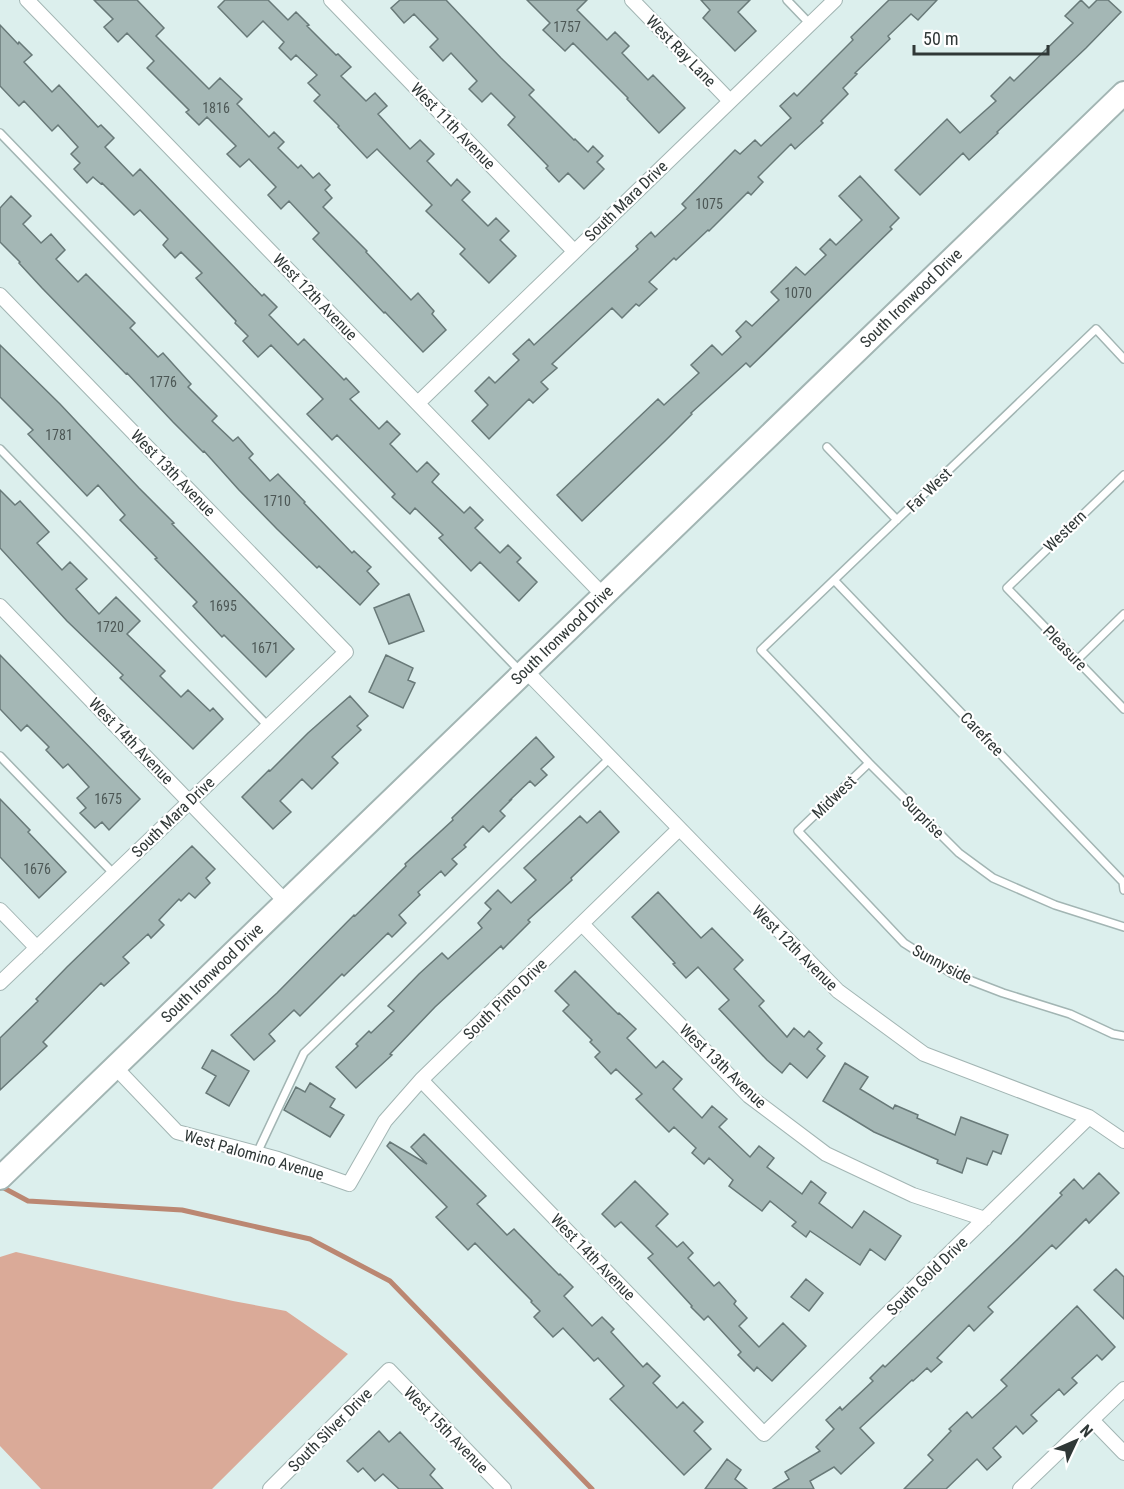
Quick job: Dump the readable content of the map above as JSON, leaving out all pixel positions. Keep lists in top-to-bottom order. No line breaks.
{"streets":{"main road":["South Ironwood Drive"],"street":["West Ray Lane","West 11th Avenue","South Mara Drive","West 12th Avenue","West 13th Avenue","West 14th Avenue","South Pinto Drive","West Palomino Avenue","South Gold Drive","South Silver Drive","West 15th Avenue"],"lane":["Far West","Western","Pleasure","Carefree","Midwest","Surprise","Sunnyside"]},"crossings":[["West Ray Lane","South Mara Drive"],["West 11th Avenue","South Mara Drive"],["South Mara Drive","West 12th Avenue"],["South Mara Drive","West 13th Avenue"],["South Mara Drive","West 14th Avenue"],["West 12th Avenue","South Ironwood Drive"],["West 12th Avenue","South Pinto Drive"],["West 12th Avenue","South Gold Drive"],["South Ironwood Drive","West 14th Avenue"],["South Ironwood Drive","West Palomino Avenue"],["West 13th Avenue","South Pinto Drive"],["West 13th Avenue","South Gold Drive"],["Far West","Carefree"],["Far West","Surprise"],["Western","Pleasure"],["West 14th Avenue","South Pinto Drive"],["West 14th Avenue","South Gold Drive"],["Midwest","Surprise"],["Midwest","Sunnyside"],["South Pinto Drive","West Palomino Avenue"],["South Silver Drive","West 15th Avenue"]],"house_numbers":["1757","1816","1075","1070","1776","1781","1710","1695","1720","1671","1675","1676"],"scale_bar":"50 m","north":"top right"}
